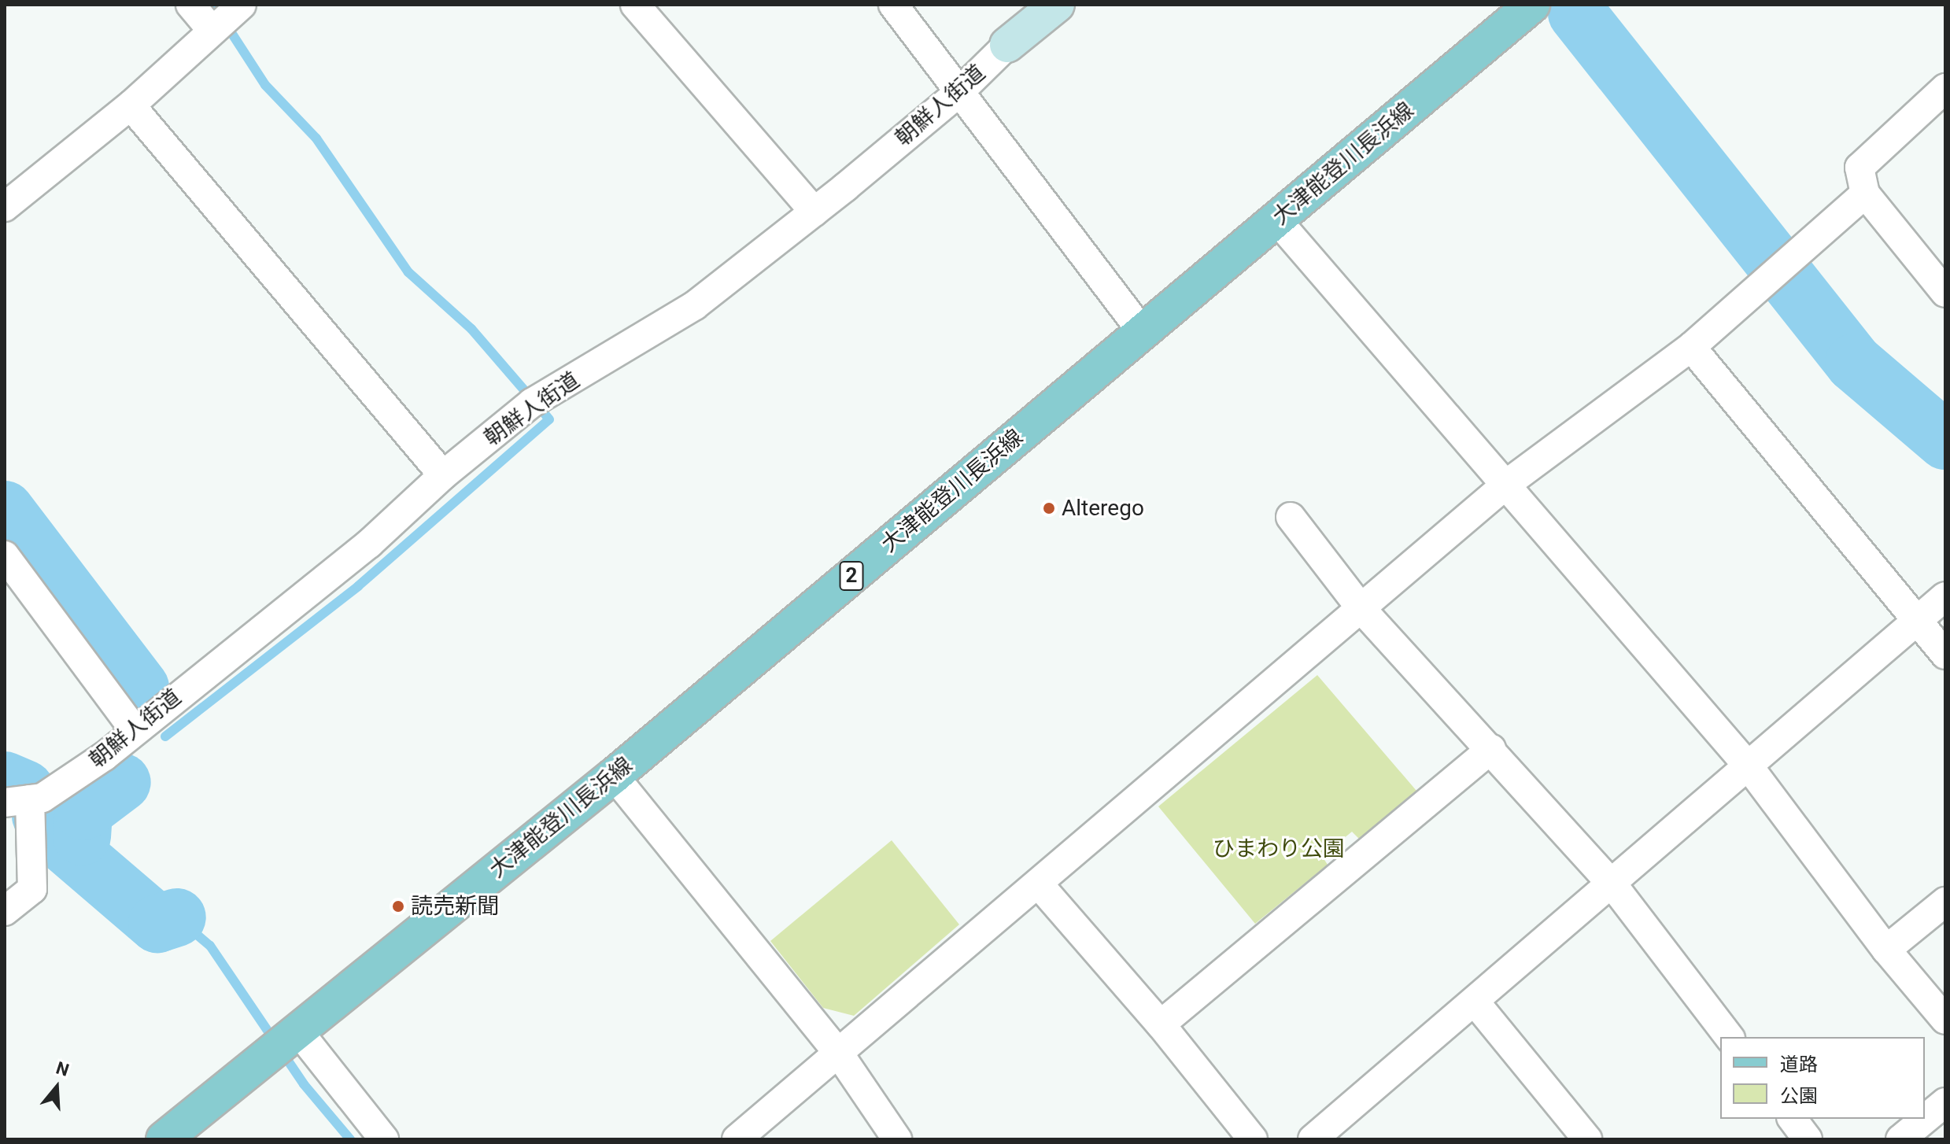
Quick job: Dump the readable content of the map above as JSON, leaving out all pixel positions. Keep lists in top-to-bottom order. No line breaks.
{"streets":{"main road":["大津能登川長浜線","2"],"street":["朝鮮人街道"]},"parks":["ひまわり公園"],"places":["Alterego","読売新聞"],"legend":["道路","公園"],"north":"top"}
